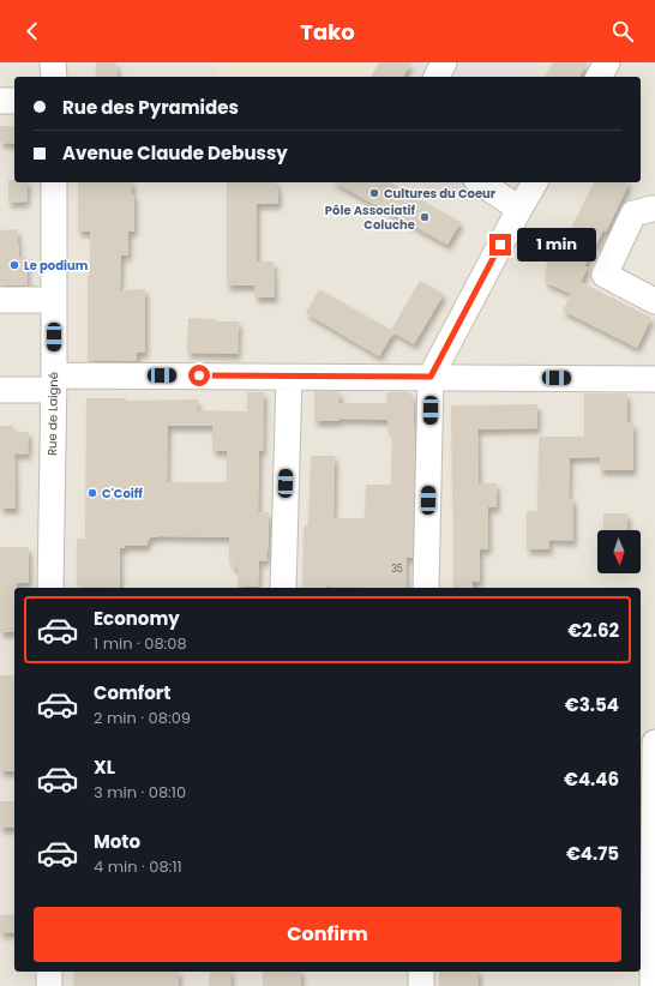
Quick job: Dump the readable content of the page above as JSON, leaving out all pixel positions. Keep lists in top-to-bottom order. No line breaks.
{"streets":{"street":["Rue de Laigné"]},"places":["Cultures du Coeur","Pôle Associatif Coluche","Le podium","C'Coiff"],"house_numbers":["35"],"north":"bottom","page":{"header":"Tako","banner":["Rue des Pyramides","Avenue Claude Debussy"],"bubble":"1 min","list":[{"name":"Economy","note":"1 min · 08:08","value":"€2.62"},{"name":"Comfort","note":"2 min · 08:09","value":"€3.54"},{"name":"XL","note":"3 min · 08:10","value":"€4.46"},{"name":"Moto","note":"4 min · 08:11","value":"€4.75"}],"buttons":"Confirm"}}
